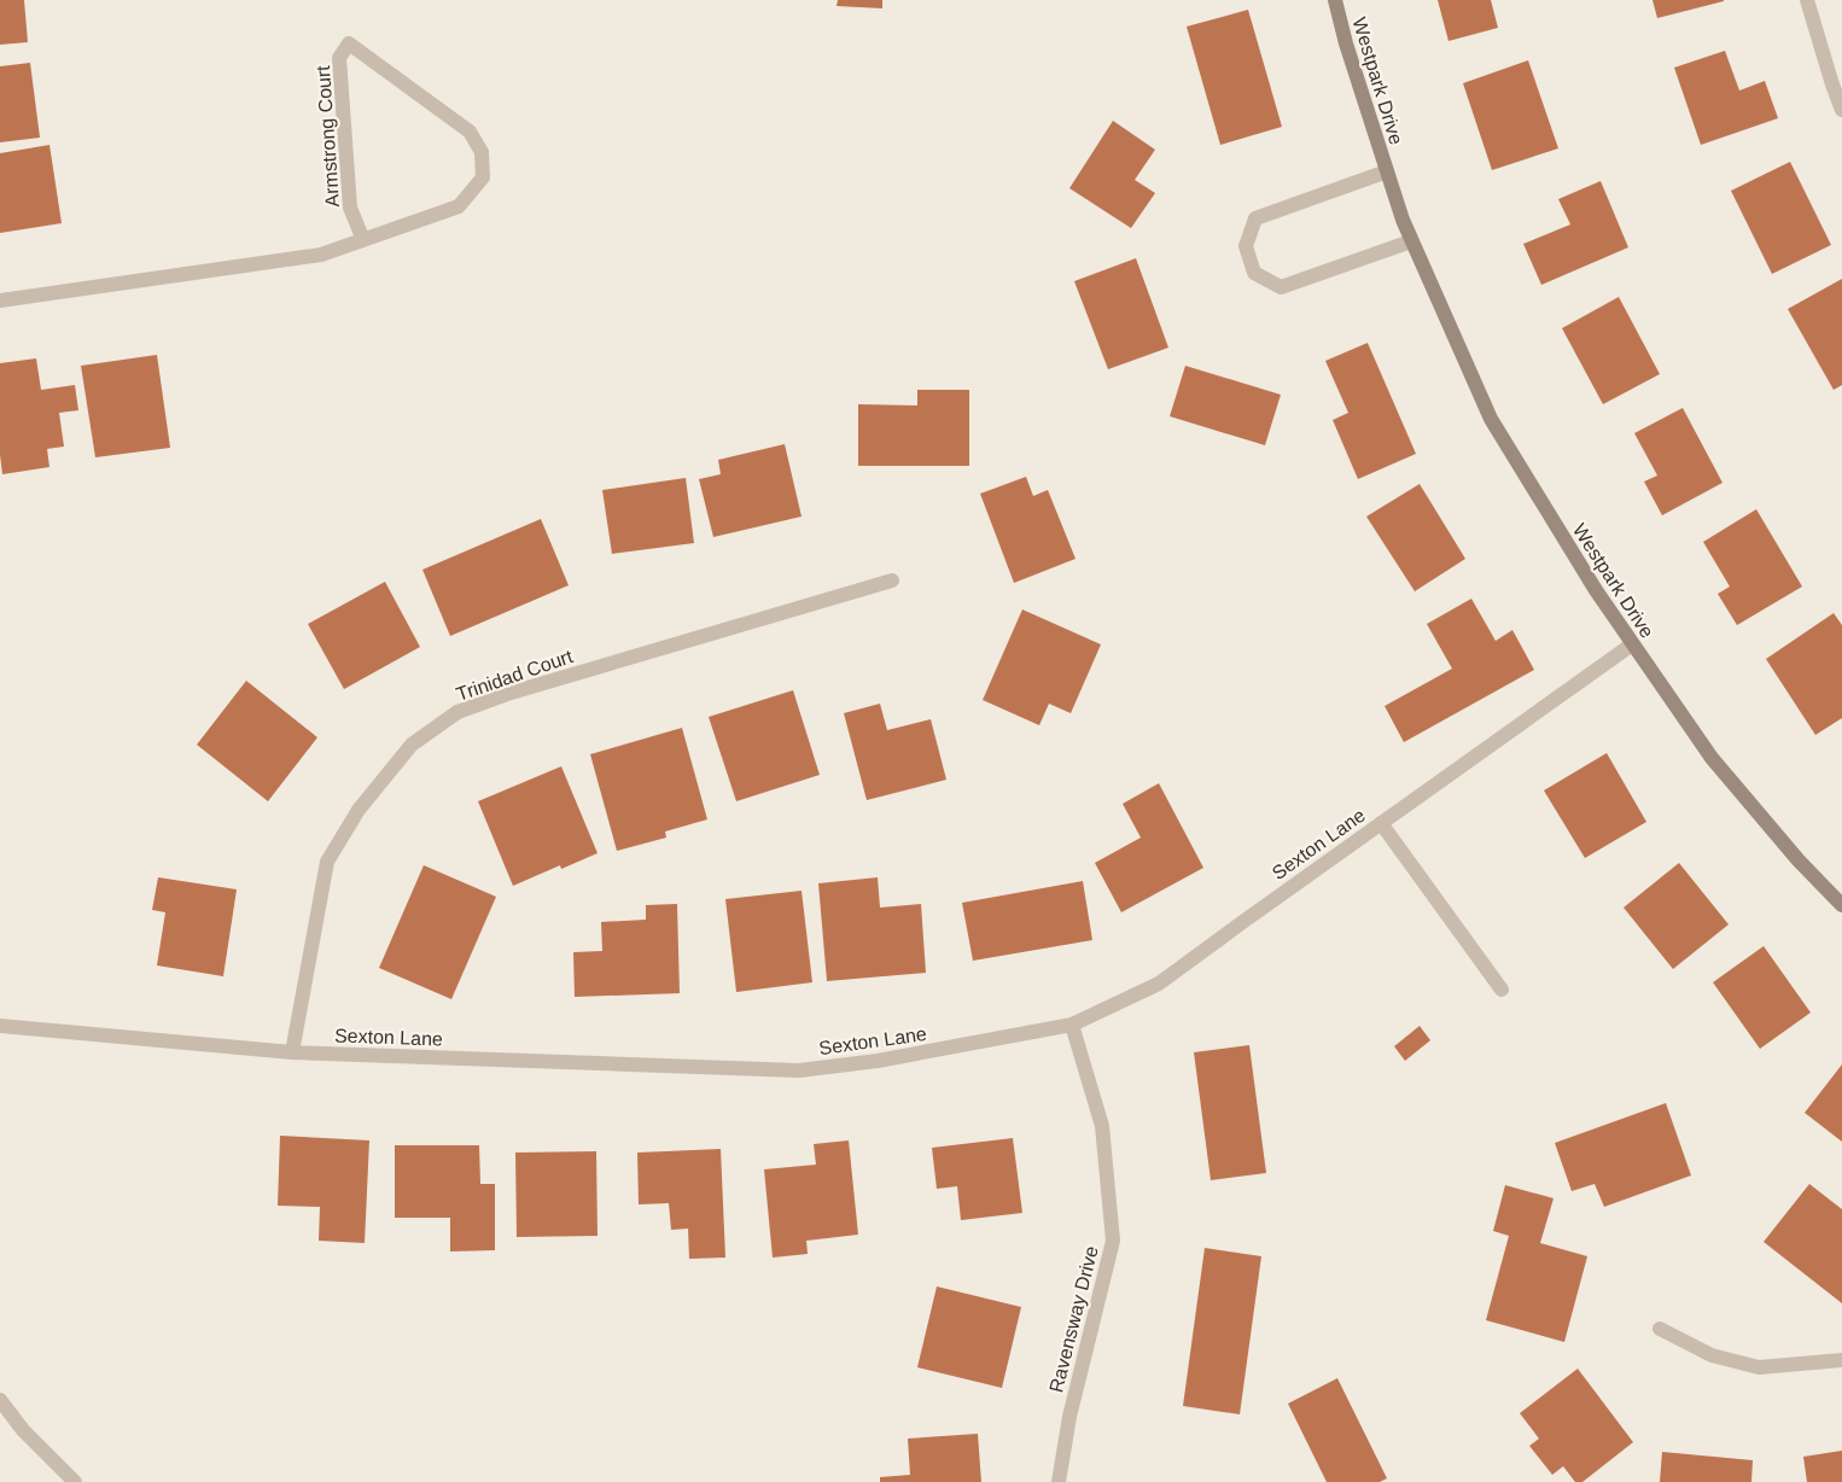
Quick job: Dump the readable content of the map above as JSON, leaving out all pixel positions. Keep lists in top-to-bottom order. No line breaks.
{"streets":{"street":["Westpark Drive","Armstrong Court","Trinidad Court","Sexton Lane","Ravensway Drive"]},"crossings":[["Westpark Drive","Sexton Lane"],["Trinidad Court","Sexton Lane"],["Sexton Lane","Ravensway Drive"]]}
